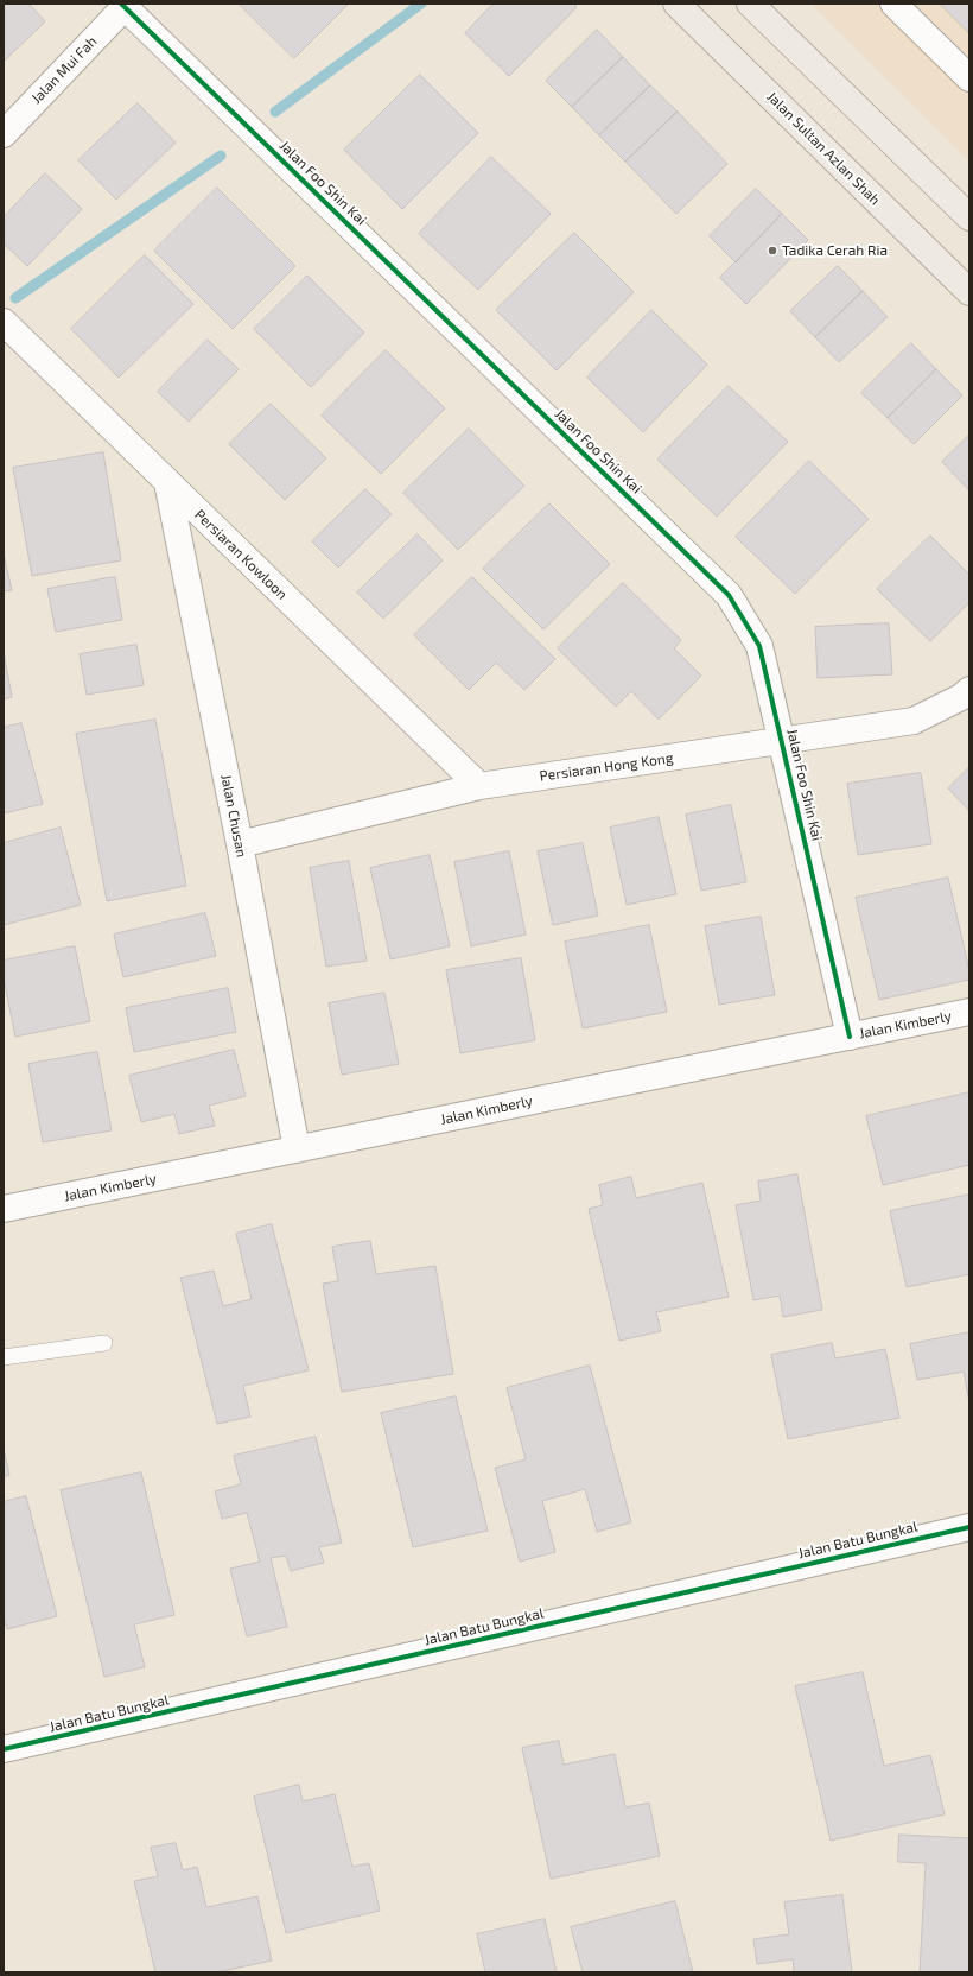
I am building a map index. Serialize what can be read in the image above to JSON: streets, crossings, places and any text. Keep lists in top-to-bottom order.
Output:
{
  "streets": {
    "main road": ["Jalan Sultan Azlan Shah"],
    "street": [
      "Jalan Mui Fah",
      "Jalan Foo Shin Kai",
      "Persiaran Kowloon",
      "Persiaran Hong Kong",
      "Jalan Chusan",
      "Jalan Kimberly",
      "Jalan Batu Bungkal"
    ]
  },
  "crossings": [
    ["Jalan Mui Fah", "Jalan Foo Shin Kai"],
    ["Jalan Foo Shin Kai", "Persiaran Hong Kong"],
    ["Jalan Foo Shin Kai", "Jalan Kimberly"],
    ["Persiaran Kowloon", "Persiaran Hong Kong"],
    ["Persiaran Kowloon", "Jalan Chusan"],
    ["Persiaran Hong Kong", "Jalan Chusan"],
    ["Jalan Chusan", "Jalan Kimberly"]
  ],
  "places": ["Tadika Cerah Ria"]
}
